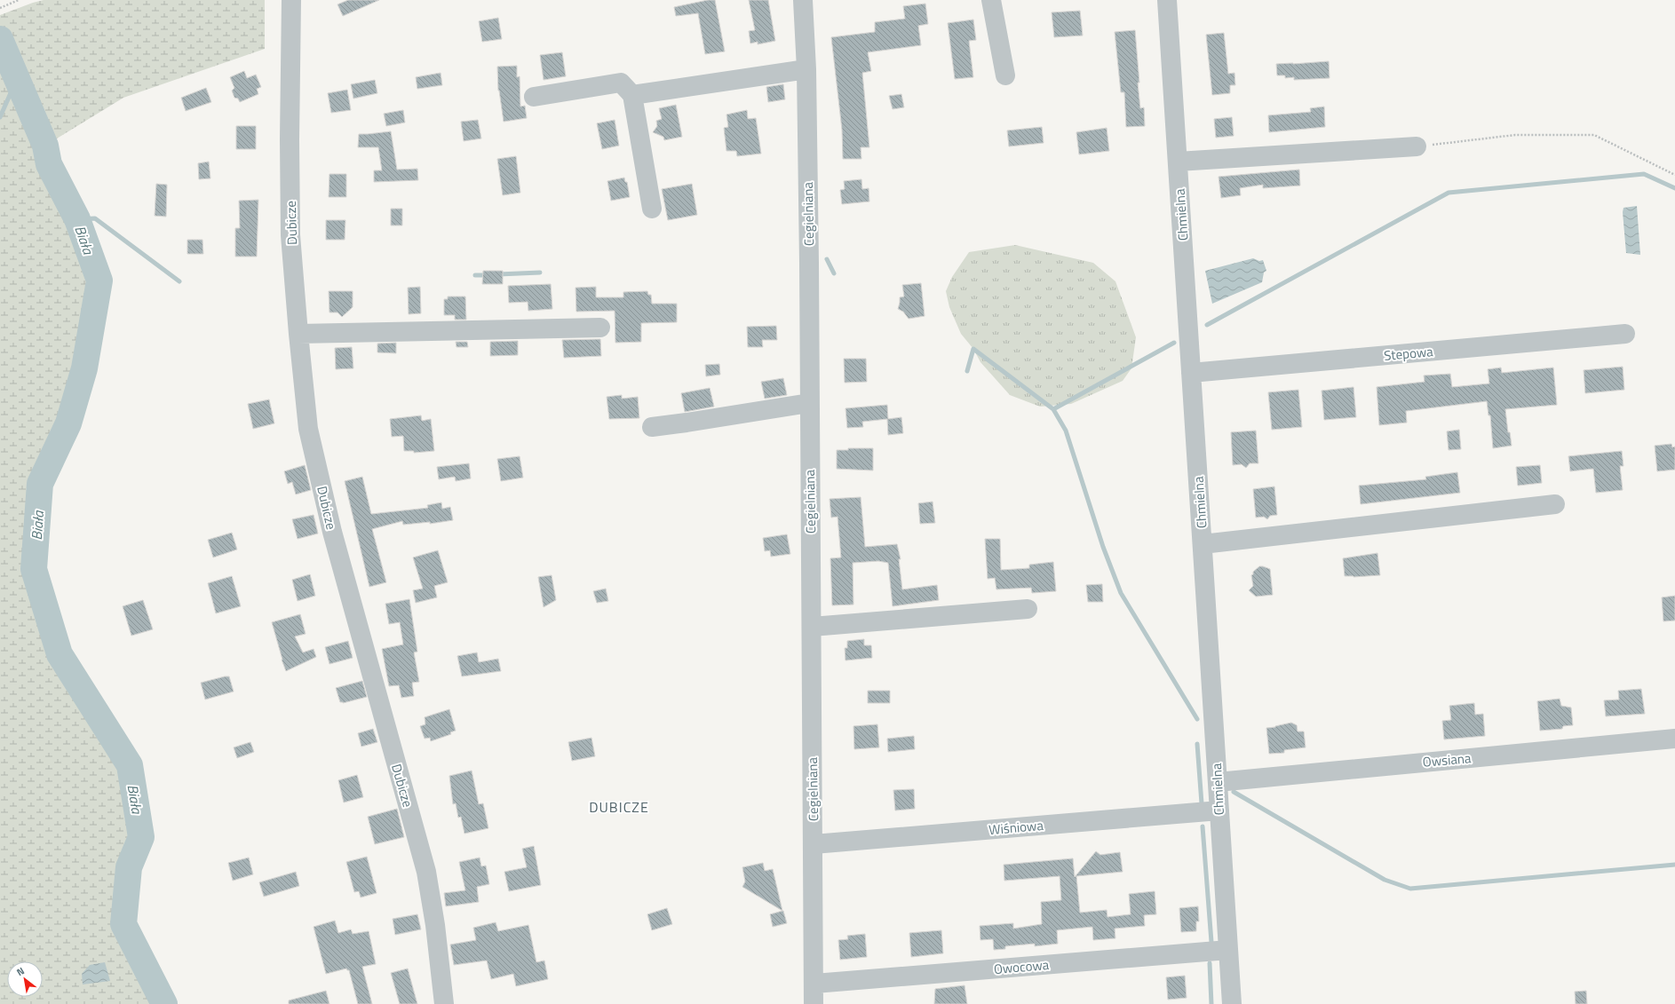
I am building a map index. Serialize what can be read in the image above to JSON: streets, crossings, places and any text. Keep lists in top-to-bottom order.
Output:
{
  "streets": {
    "street": [
      "Cegielniana",
      "Chmielna",
      "Dubicze",
      "Stepowa",
      "Owsiana",
      "Wiśniowa",
      "Owocowa"
    ]
  },
  "crossings": [
    ["Cegielniana", "Wiśniowa"],
    ["Cegielniana", "Owocowa"],
    ["Chmielna", "Stepowa"],
    ["Chmielna", "Owsiana"],
    ["Chmielna", "Wiśniowa"],
    ["Chmielna", "Owocowa"]
  ],
  "districts": ["DUBICZE"],
  "water": ["Biała"],
  "north": "top left"
}
